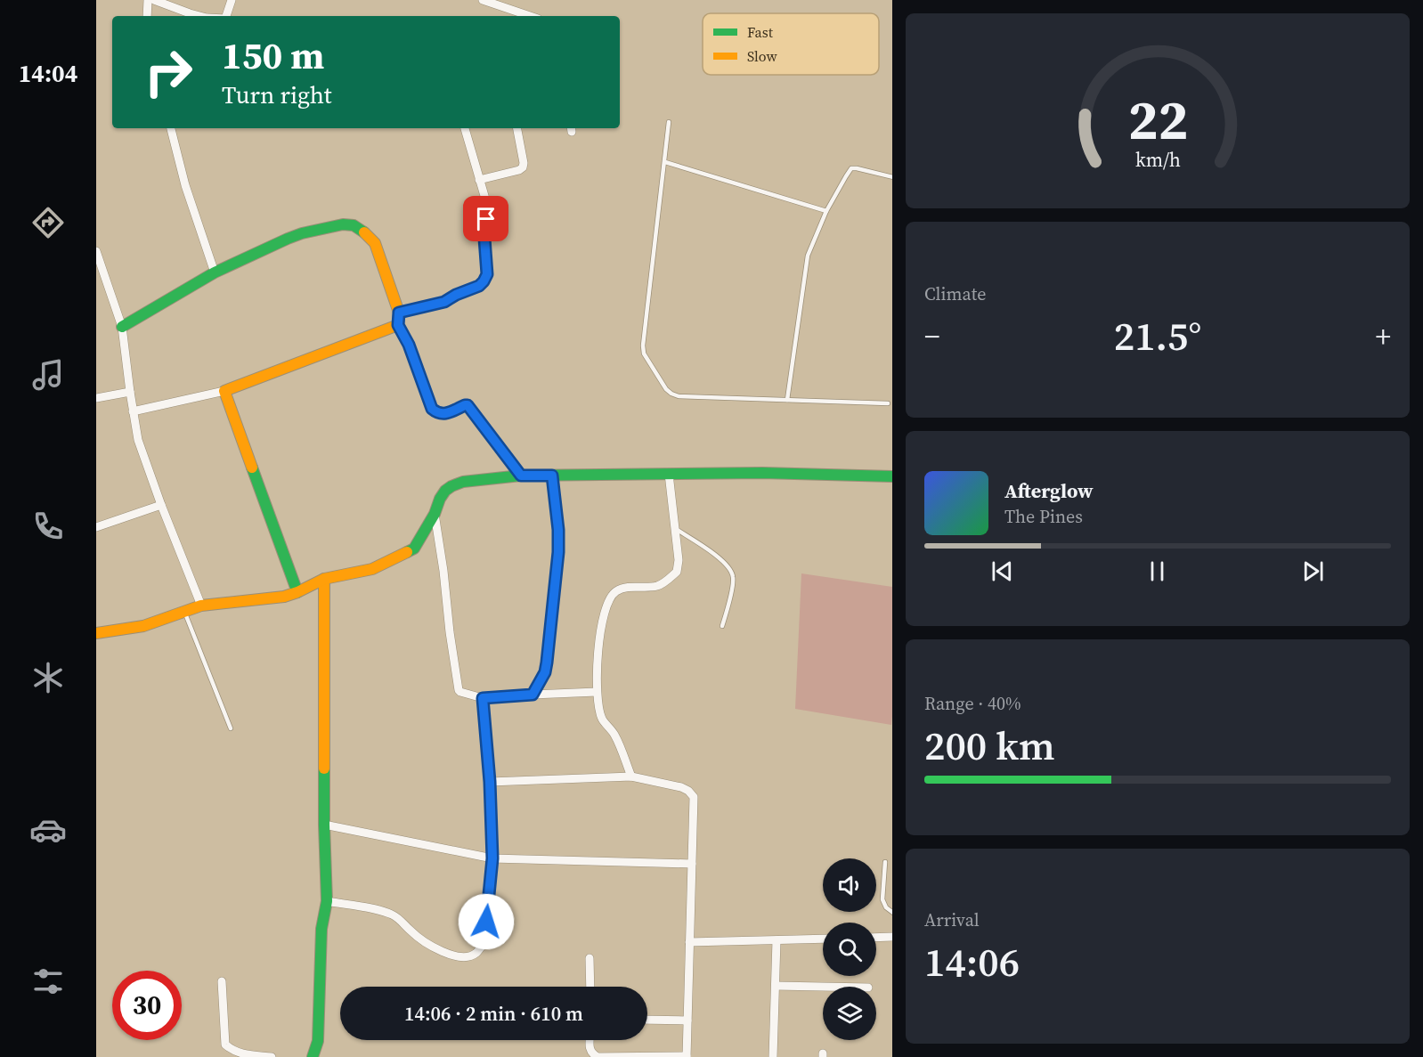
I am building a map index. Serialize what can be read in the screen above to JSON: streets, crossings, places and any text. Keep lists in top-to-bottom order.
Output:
{
  "legend": ["Fast", "Slow"],
  "page": {
    "tabs": "14:04",
    "turn": ["150 m", "Turn right"],
    "tile": [
      "Climate",
      ["Range · 40%", "200 km"],
      ["Arrival", "14:06"]
    ],
    "heat": ["−", "21.5°", "+"],
    "song": ["Afterglow", "The Pines"],
    "limit": "30",
    "trip": "14:06 · 2 min · 610 m",
    "gauge": ["22", "km/h"]
  }
}
